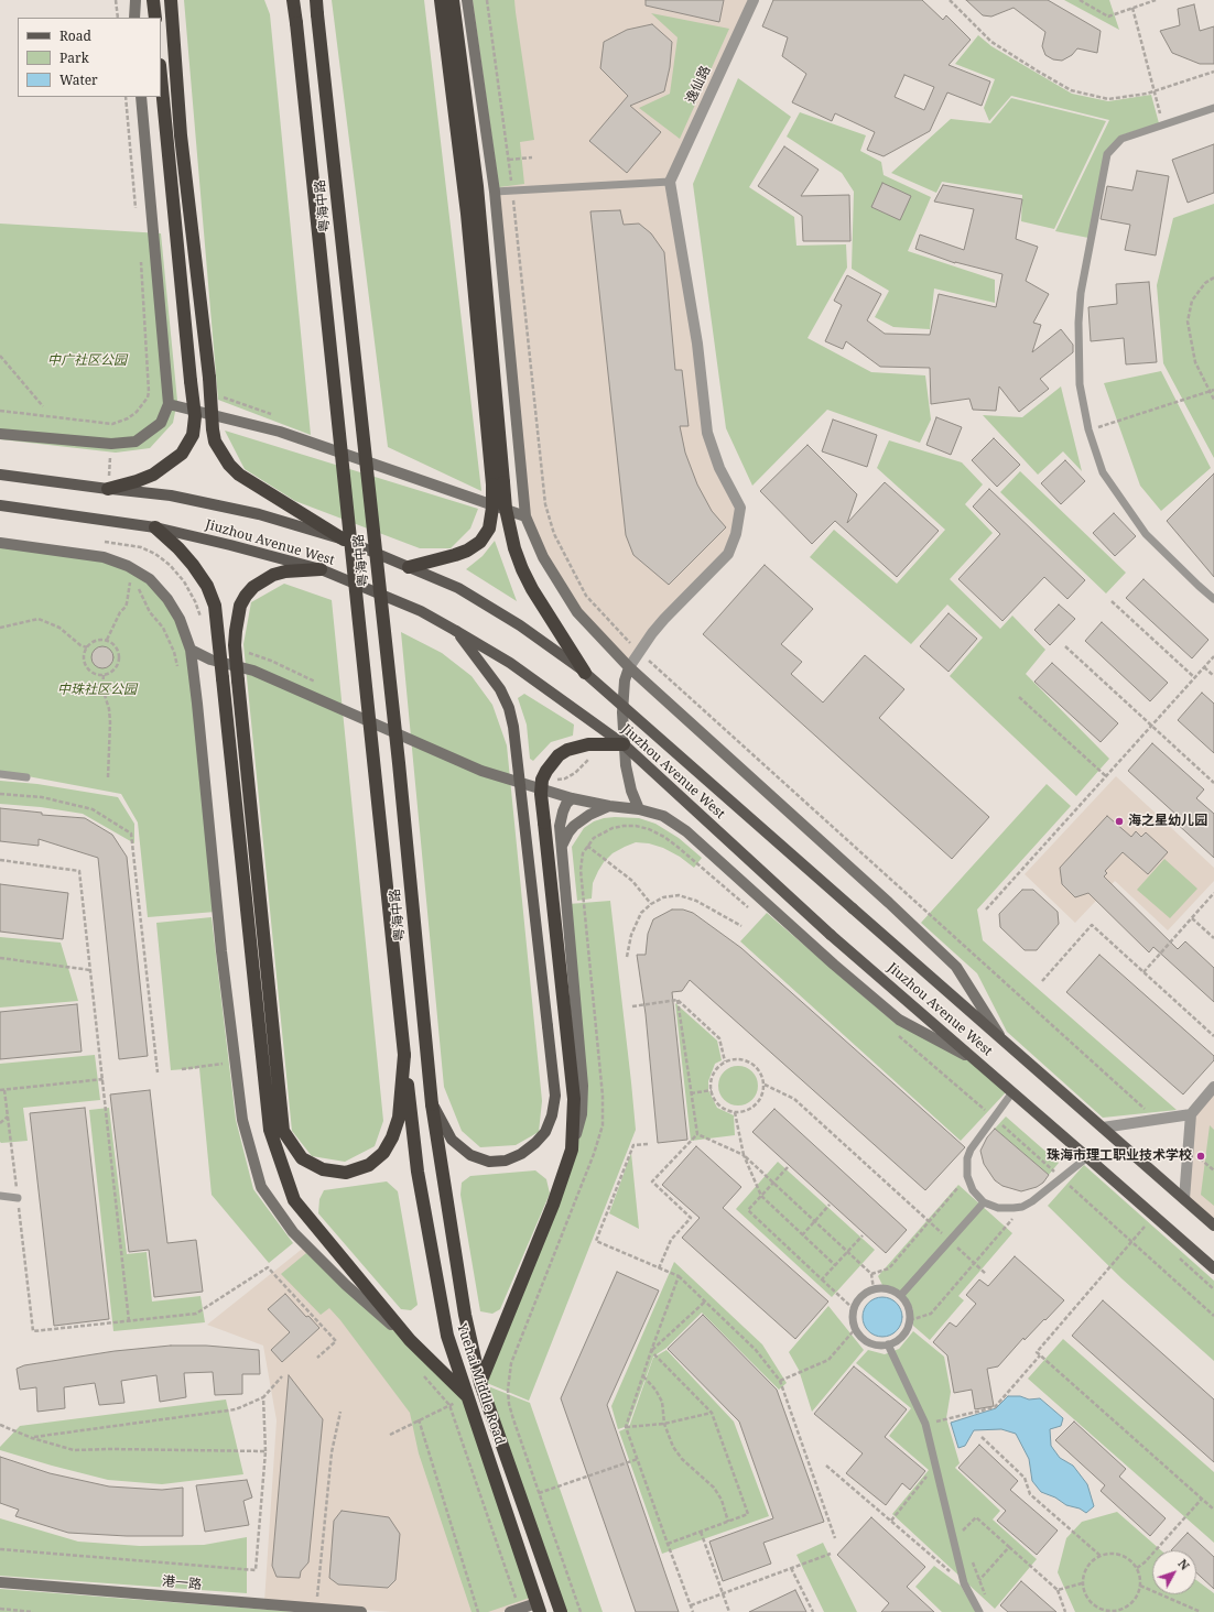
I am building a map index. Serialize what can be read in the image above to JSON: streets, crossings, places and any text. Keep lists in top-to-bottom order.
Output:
{
  "streets": {
    "highway": ["粤海中路", "Yuehai Middle Road"],
    "main road": ["Jiuzhou Avenue West", "港一路"],
    "street": ["逸仙路"]
  },
  "crossings": [
    ["粤海中路", "Yuehai Middle Road"]
  ],
  "parks": ["中广社区公园", "中珠社区公园"],
  "places": ["海之星幼儿园", "珠海市理工职业技术学校"],
  "legend": ["Road", "Park", "Water"],
  "north": "top right"
}
